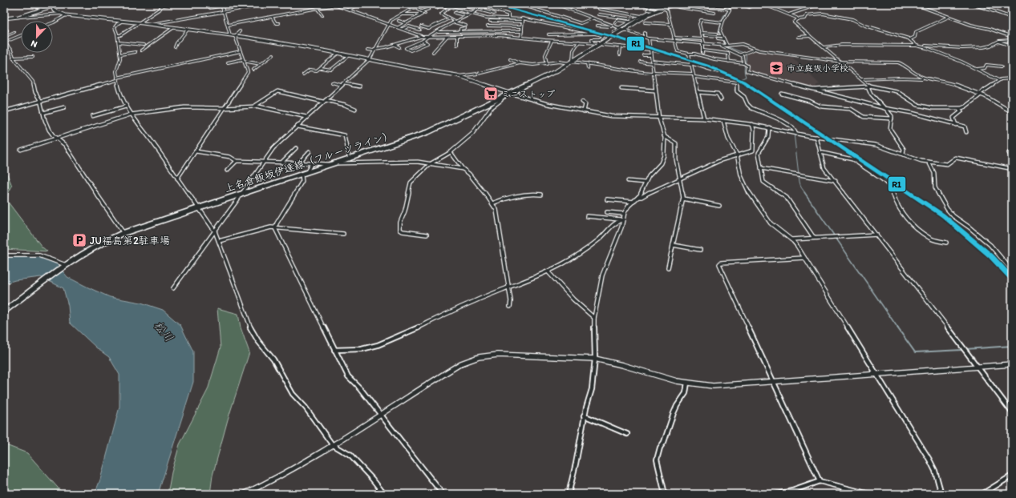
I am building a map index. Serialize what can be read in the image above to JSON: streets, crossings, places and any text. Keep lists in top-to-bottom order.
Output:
{
  "streets": {
    "main road": ["上名倉飯坂伊達線（フルーツライン）"]
  },
  "water": ["松川"],
  "places": {
    "school or university": ["市立庭坂小学校"],
    "supermarket": ["ミニストップ"],
    "parking": ["JU福島第2駐車場"]
  },
  "lines": ["transit line R1"],
  "north": "bottom"
}
